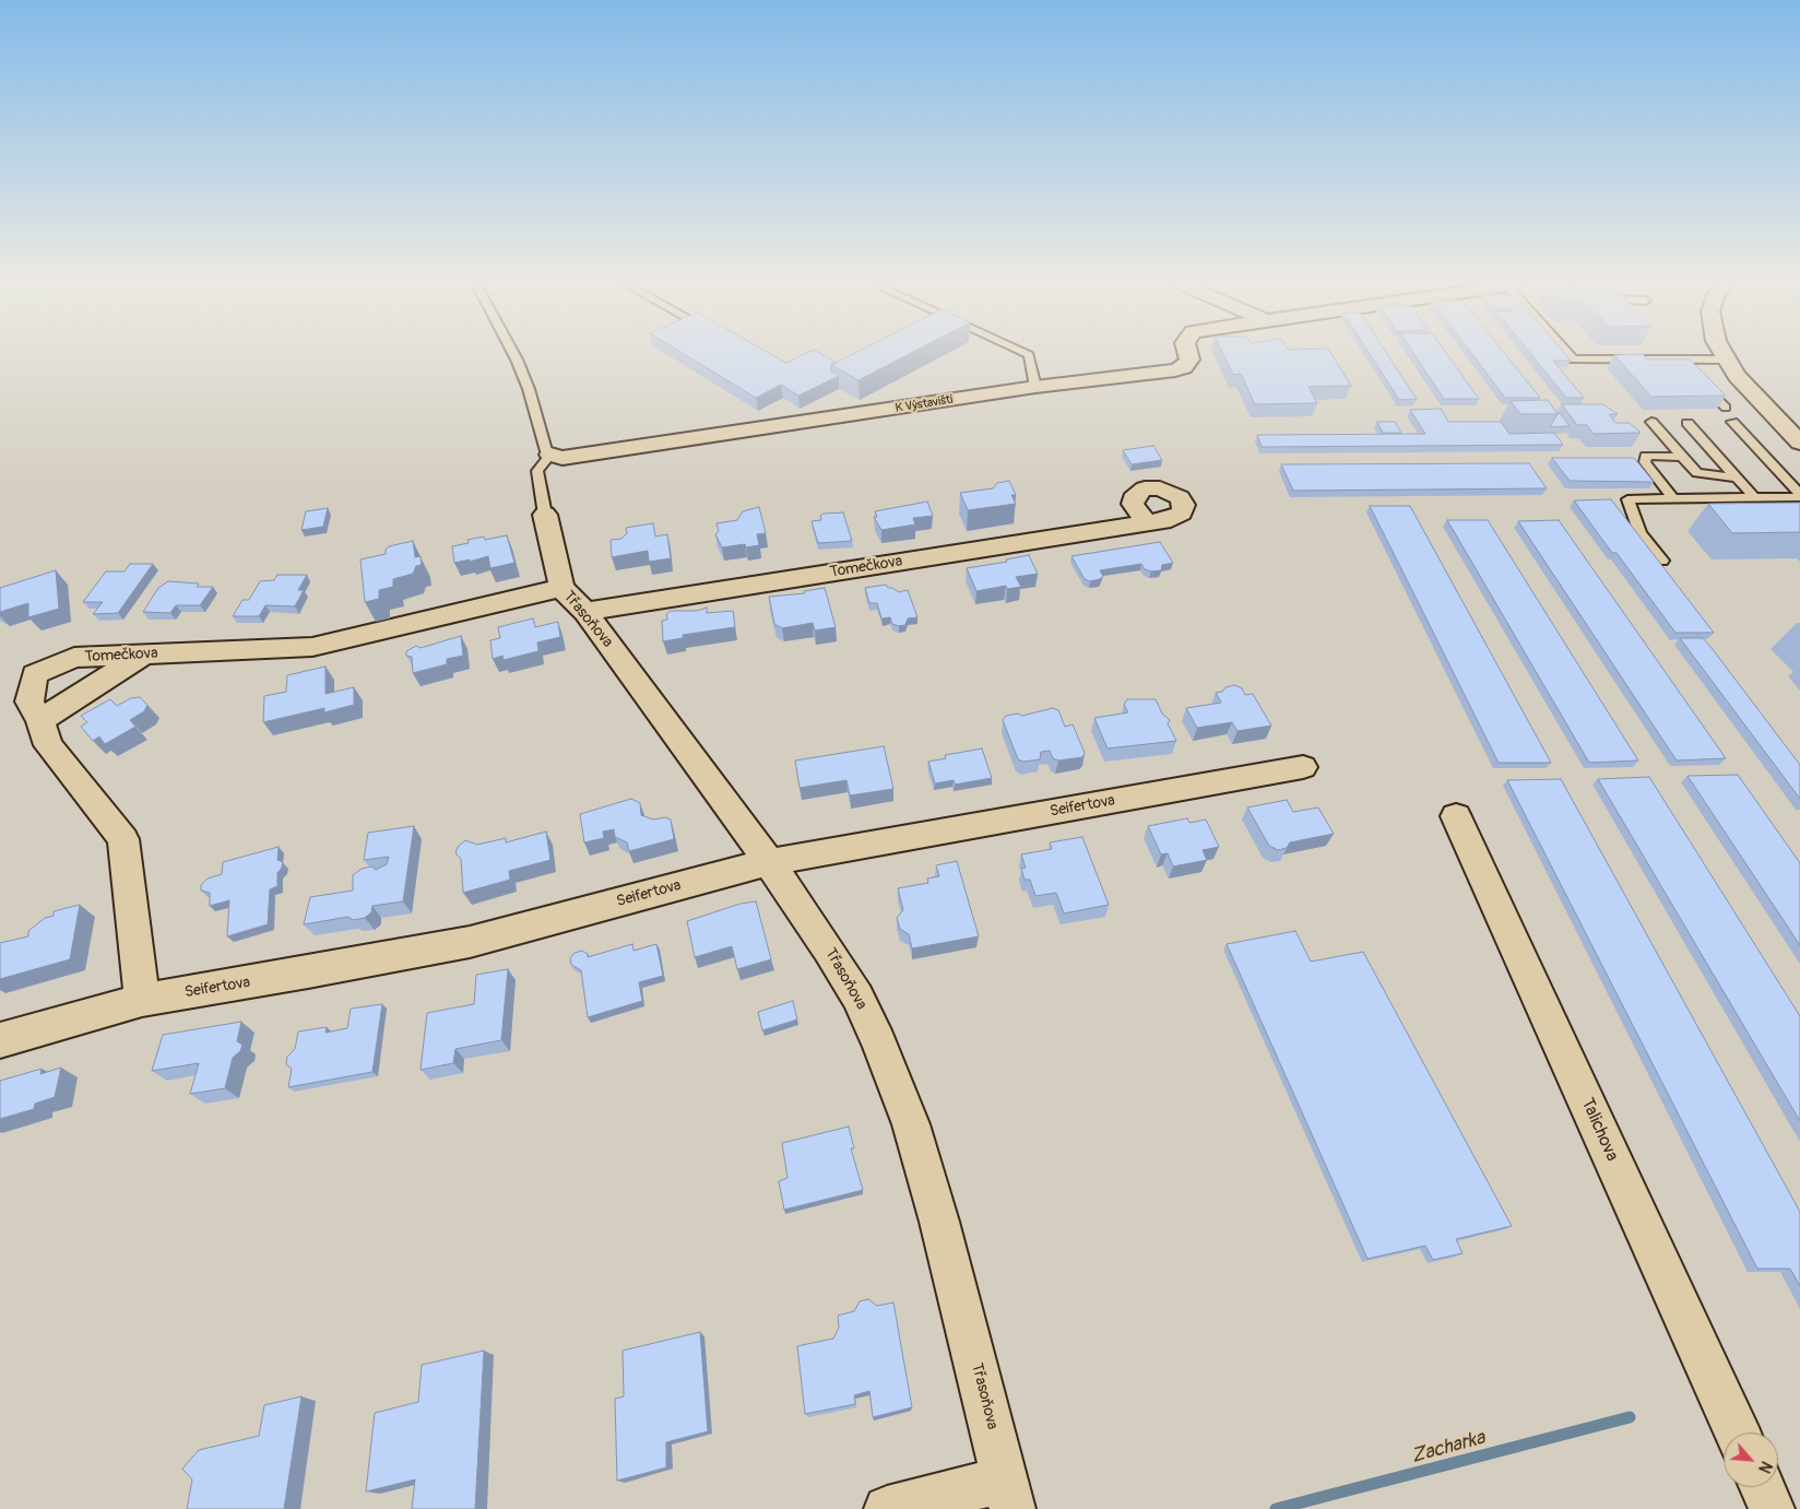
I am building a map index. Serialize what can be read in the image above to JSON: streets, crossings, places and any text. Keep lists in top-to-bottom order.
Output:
{
  "streets": {
    "street": [
      "K Výstavišti",
      "Tomečkova",
      "Třasoňova",
      "Seifertova",
      "Talichova"
    ]
  },
  "crossings": [
    ["Tomečkova", "Třasoňova"],
    ["Tomečkova", "Seifertova"],
    ["Třasoňova", "Seifertova"]
  ],
  "water": ["Zacharka"],
  "north": "bottom right"
}
